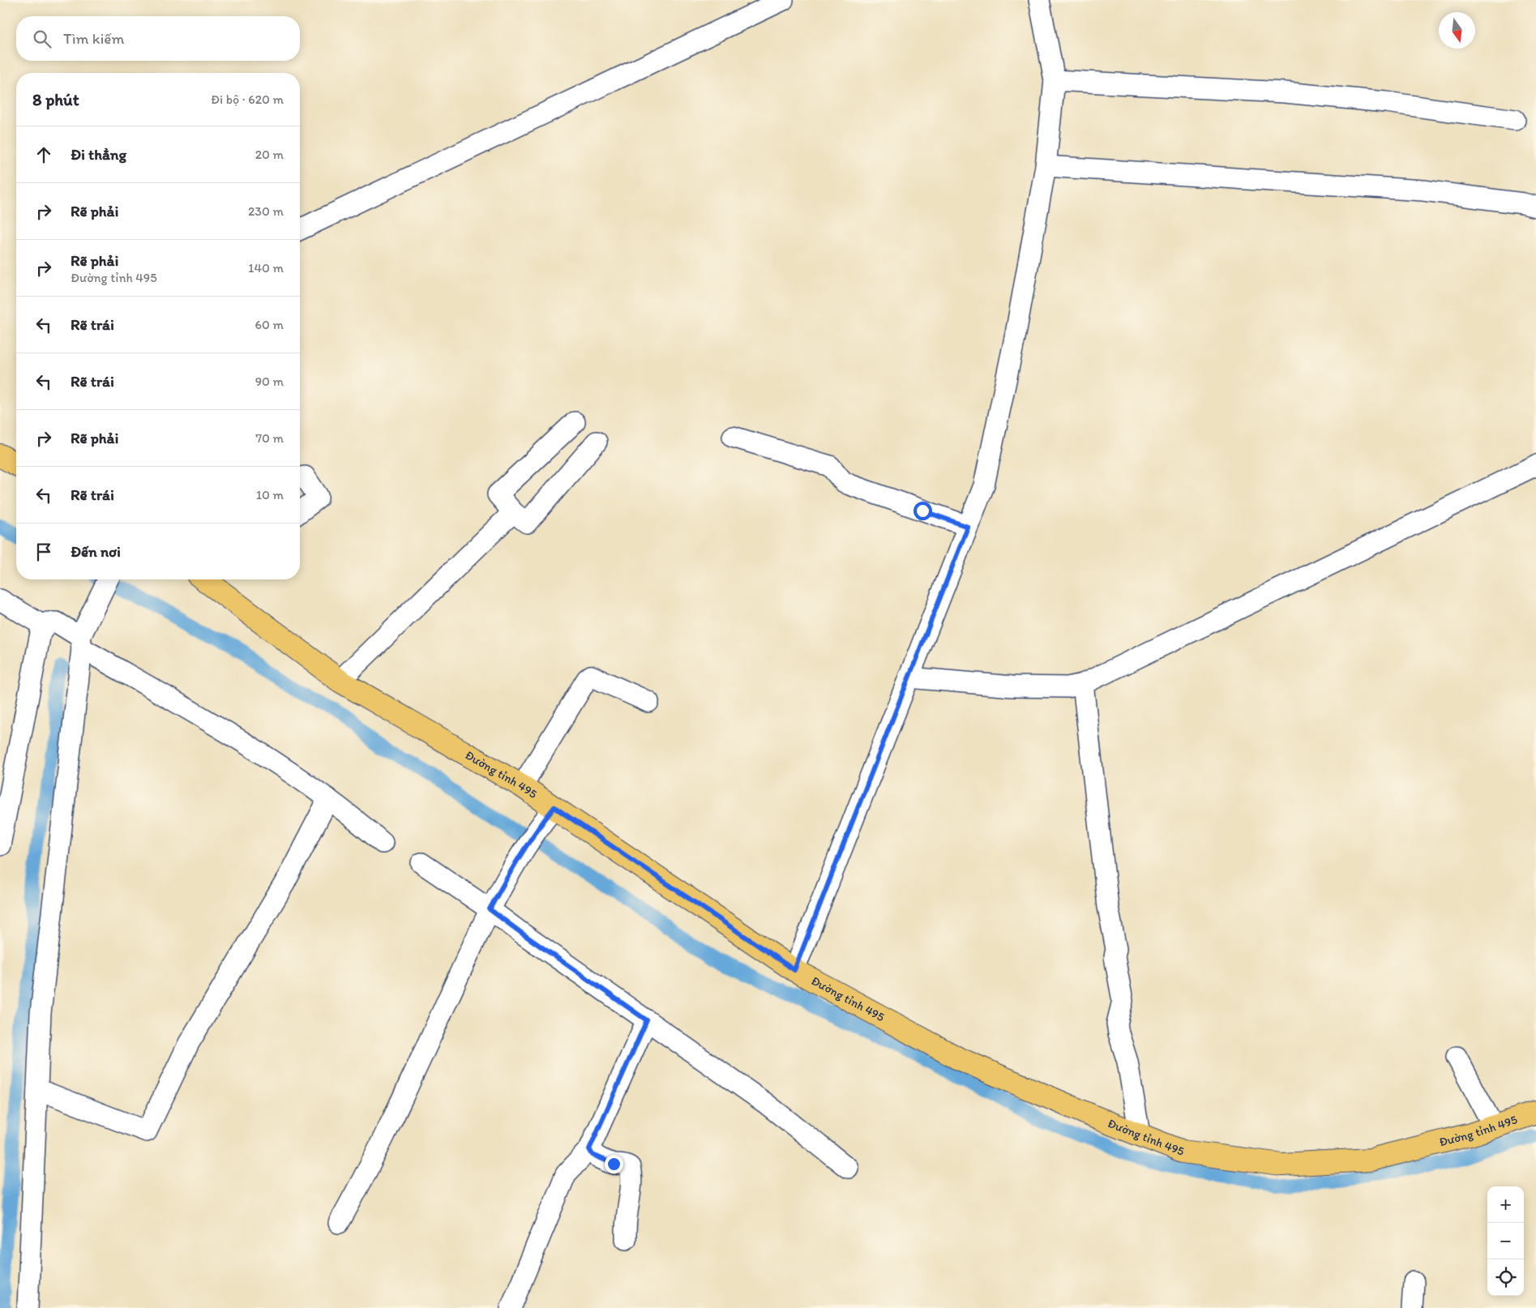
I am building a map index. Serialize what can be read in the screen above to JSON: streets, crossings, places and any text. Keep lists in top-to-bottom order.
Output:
{
  "streets": {
    "main road": ["Đường tỉnh 495"]
  },
  "north": "bottom",
  "page": {
    "search": "Tìm kiếm",
    "heading": ["8 phút", "Đi bộ · 620 m"],
    "list": [
      ["Đi thẳng", "20 m"],
      ["Rẽ phải", "230 m"],
      ["Rẽ phải", "Đường tỉnh 495", "140 m"],
      ["Rẽ trái", "60 m"],
      ["Rẽ trái", "90 m"],
      ["Rẽ phải", "70 m"],
      ["Rẽ trái", "10 m"],
      "Đến nơi"
    ],
    "map_buttons": ["+", "−"]
  }
}
